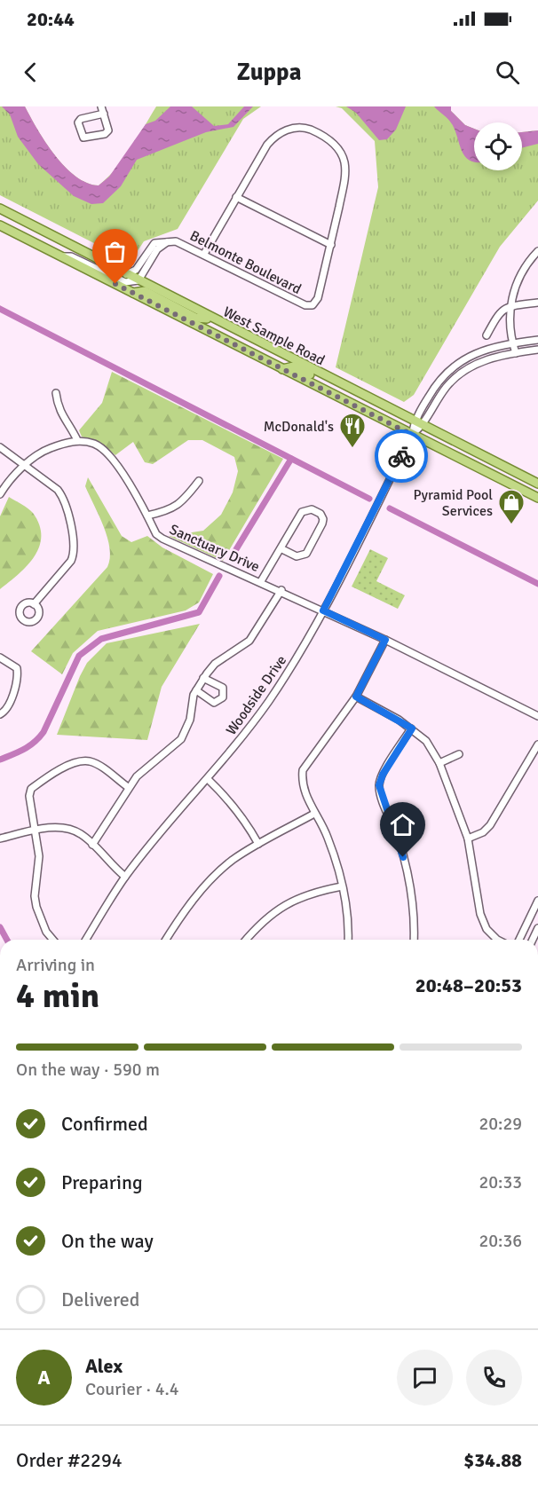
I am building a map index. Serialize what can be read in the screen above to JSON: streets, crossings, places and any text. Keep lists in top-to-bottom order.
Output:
{
  "streets": {
    "main road": ["West Sample Road"],
    "street": ["Belmonte Boulevard", "Sanctuary Drive", "Woodside Drive"]
  },
  "crossings": [
    ["Belmonte Boulevard", "West Sample Road"],
    ["West Sample Road", "Woodside Drive"],
    ["Sanctuary Drive", "Woodside Drive"]
  ],
  "places": {
    "restaurant": ["McDonald's"],
    "shop": ["Pyramid Pool Services"]
  },
  "page": {
    "status": "20:44",
    "header": "Zuppa",
    "heading": ["4 min", "Arriving in", "20:48–20:53"],
    "panel": [
      "Alex",
      "Courier · 4.4",
      "Order #2294",
      "$34.88"
    ],
    "bar": "On the way · 590 m",
    "list": [
      ["Confirmed", "20:29"],
      ["Preparing", "20:33"],
      ["On the way", "20:36"],
      "Delivered"
    ],
    "round": "A"
  }
}
